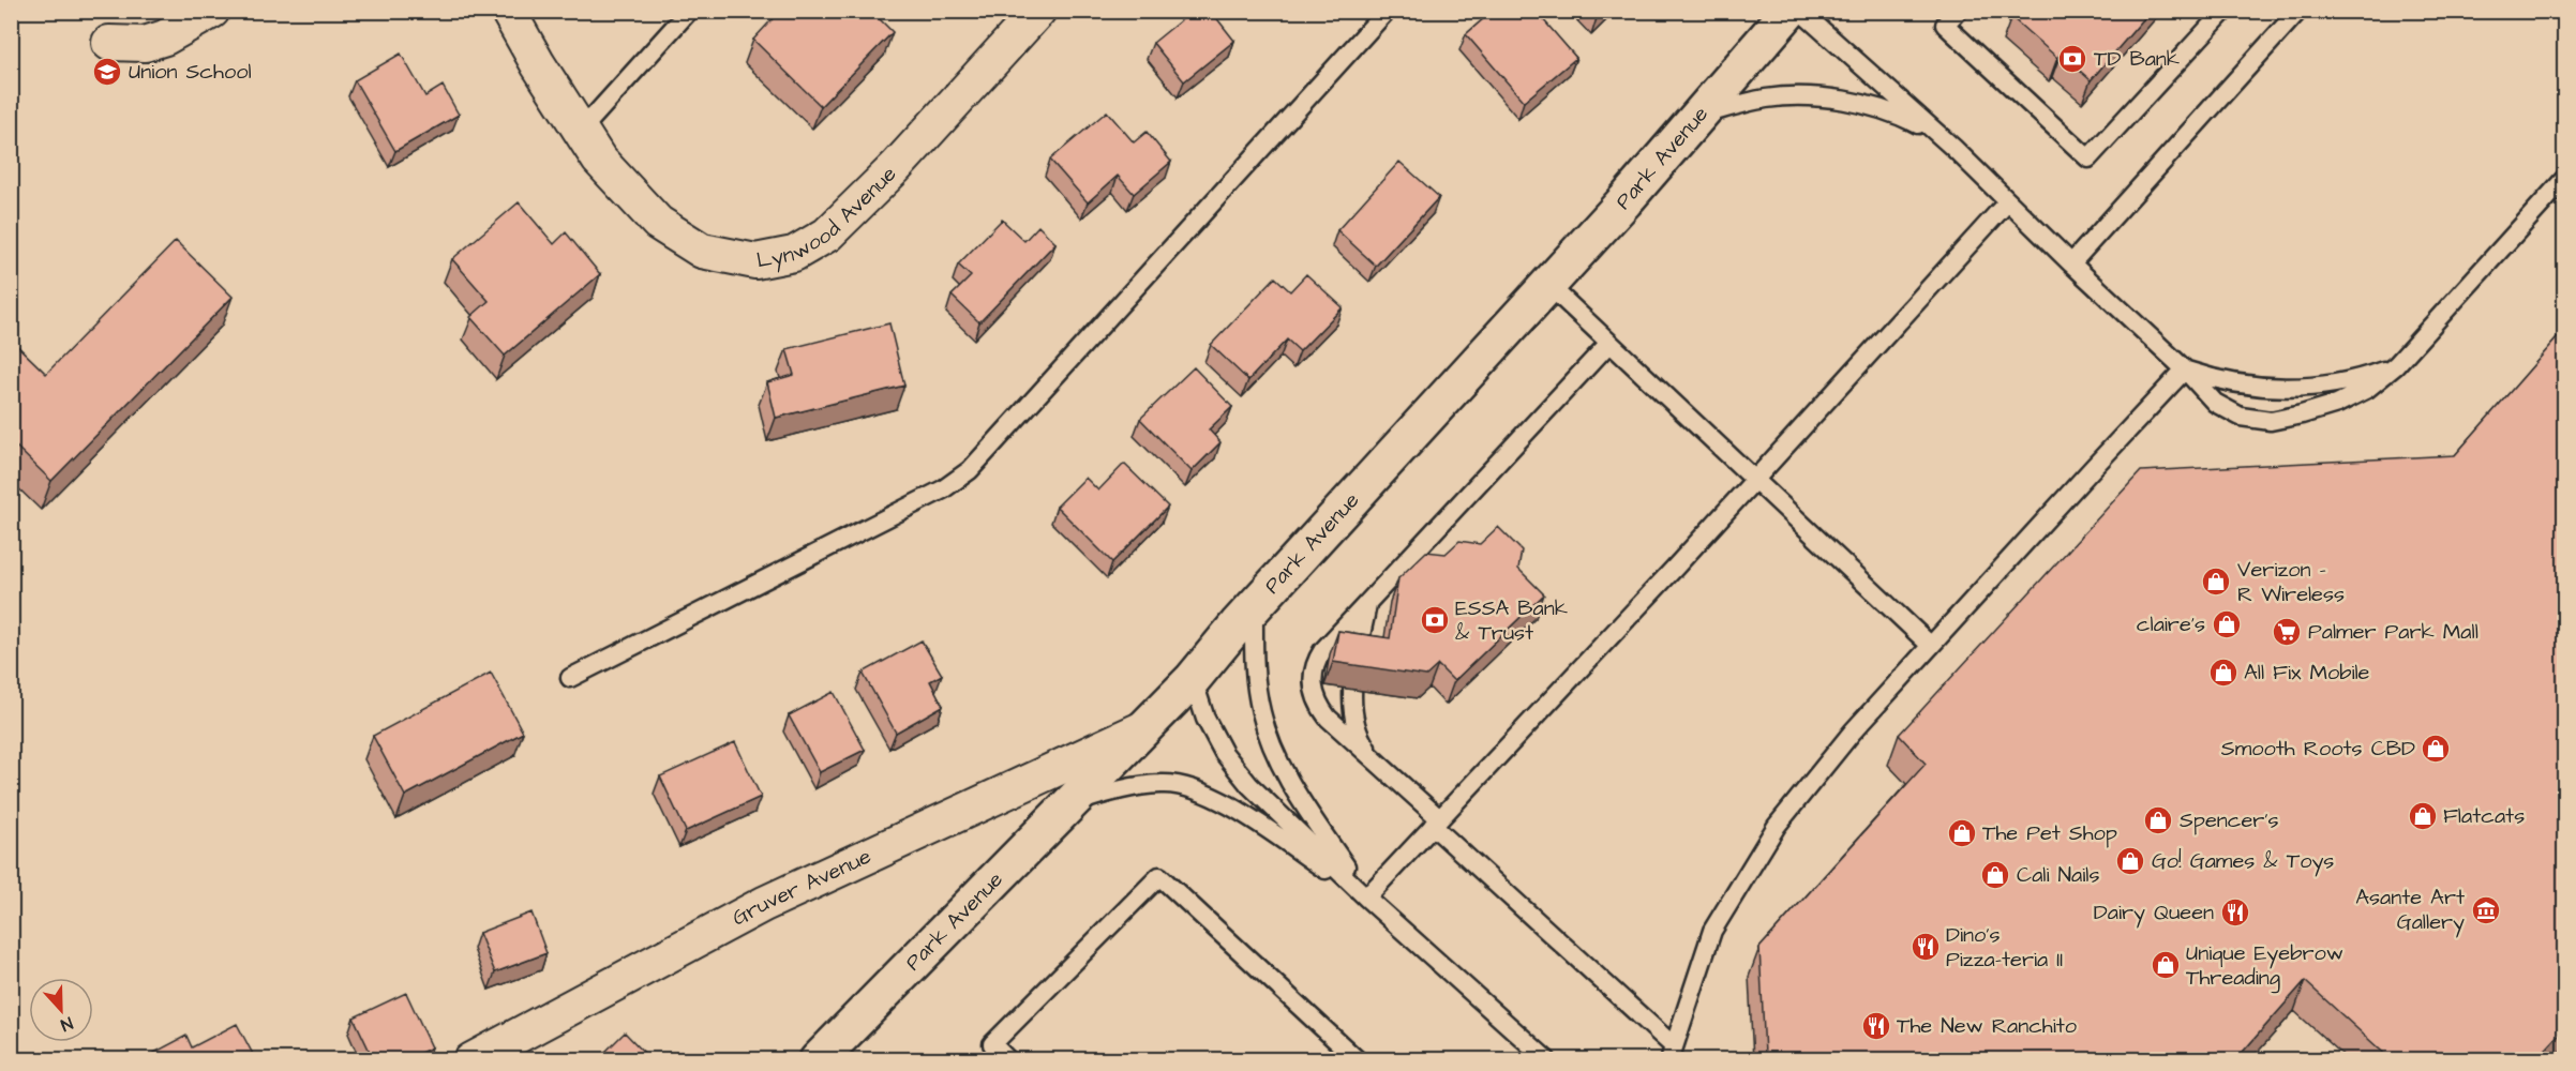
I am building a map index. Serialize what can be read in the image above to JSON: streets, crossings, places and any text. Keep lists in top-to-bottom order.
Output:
{
  "streets": {
    "main road": ["Park Avenue"],
    "street": ["Lynwood Avenue", "Gruver Avenue"]
  },
  "crossings": [
    ["Park Avenue", "Gruver Avenue"]
  ],
  "places": {
    "bank": ["TD Bank", "ESSA Bank & Trust"],
    "school or university": ["Union School"],
    "shop": [
      "Verizon - R Wireless",
      "claire's",
      "All Fix Mobile",
      "Smooth Roots CBD",
      "Flatcats",
      "Spencer's",
      "The Pet Shop",
      "Go! Games & Toys",
      "Cali Nails",
      "Unique Eyebrow Threading"
    ],
    "supermarket": ["Palmer Park Mall"],
    "museum": ["Asante Art Gallery"],
    "restaurant": ["Dairy Queen", "Dino's Pizza-teria II", "The New Ranchito"]
  },
  "north": "bottom"
}
